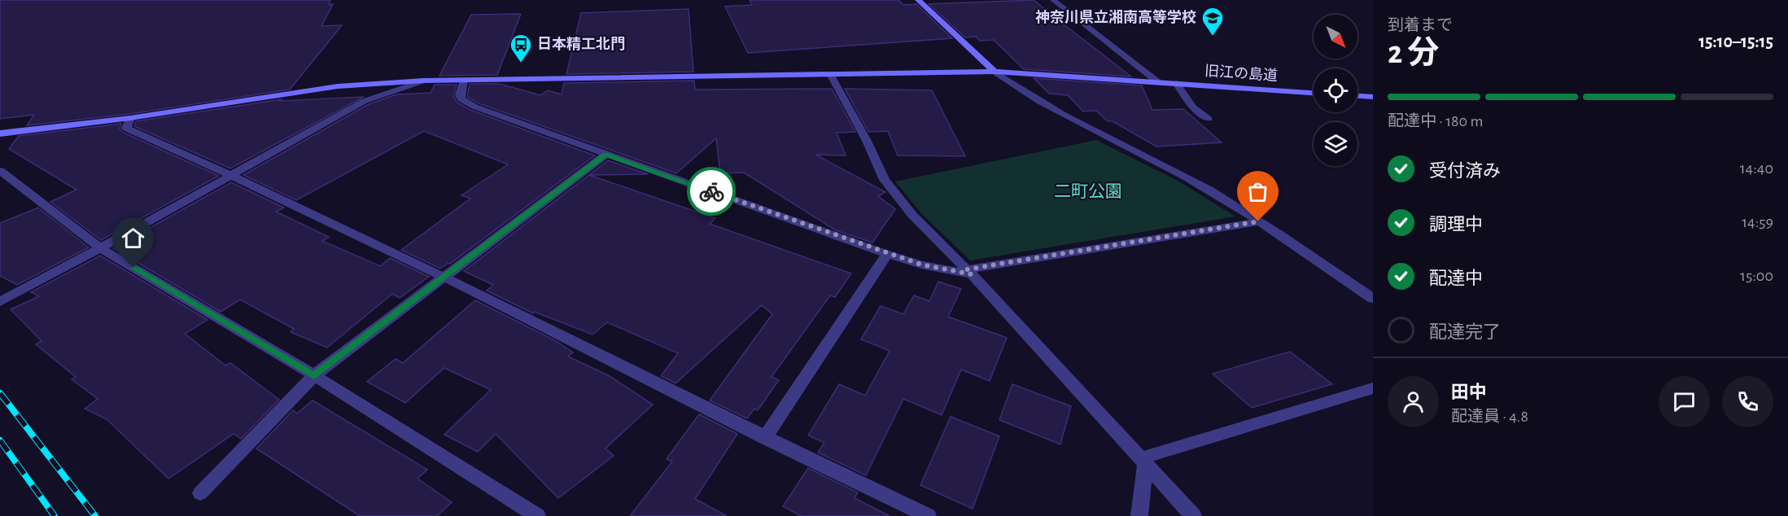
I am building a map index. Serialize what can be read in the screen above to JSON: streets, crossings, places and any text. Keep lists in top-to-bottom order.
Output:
{
  "streets": {
    "street": ["旧江の島道"]
  },
  "parks": ["二町公園"],
  "places": {
    "school or university": ["神奈川県立湘南高等学校"],
    "bus stop": ["日本精工北門"]
  },
  "north": "bottom right",
  "page": {
    "heading": ["2 分", "到着まで", "15:10–15:15"],
    "panel": ["田中", "配達員 · 4.8"],
    "bar": "配達中 · 180 m",
    "list": [
      ["受付済み", "14:40"],
      ["調理中", "14:59"],
      ["配達中", "15:00"],
      "配達完了"
    ]
  }
}
